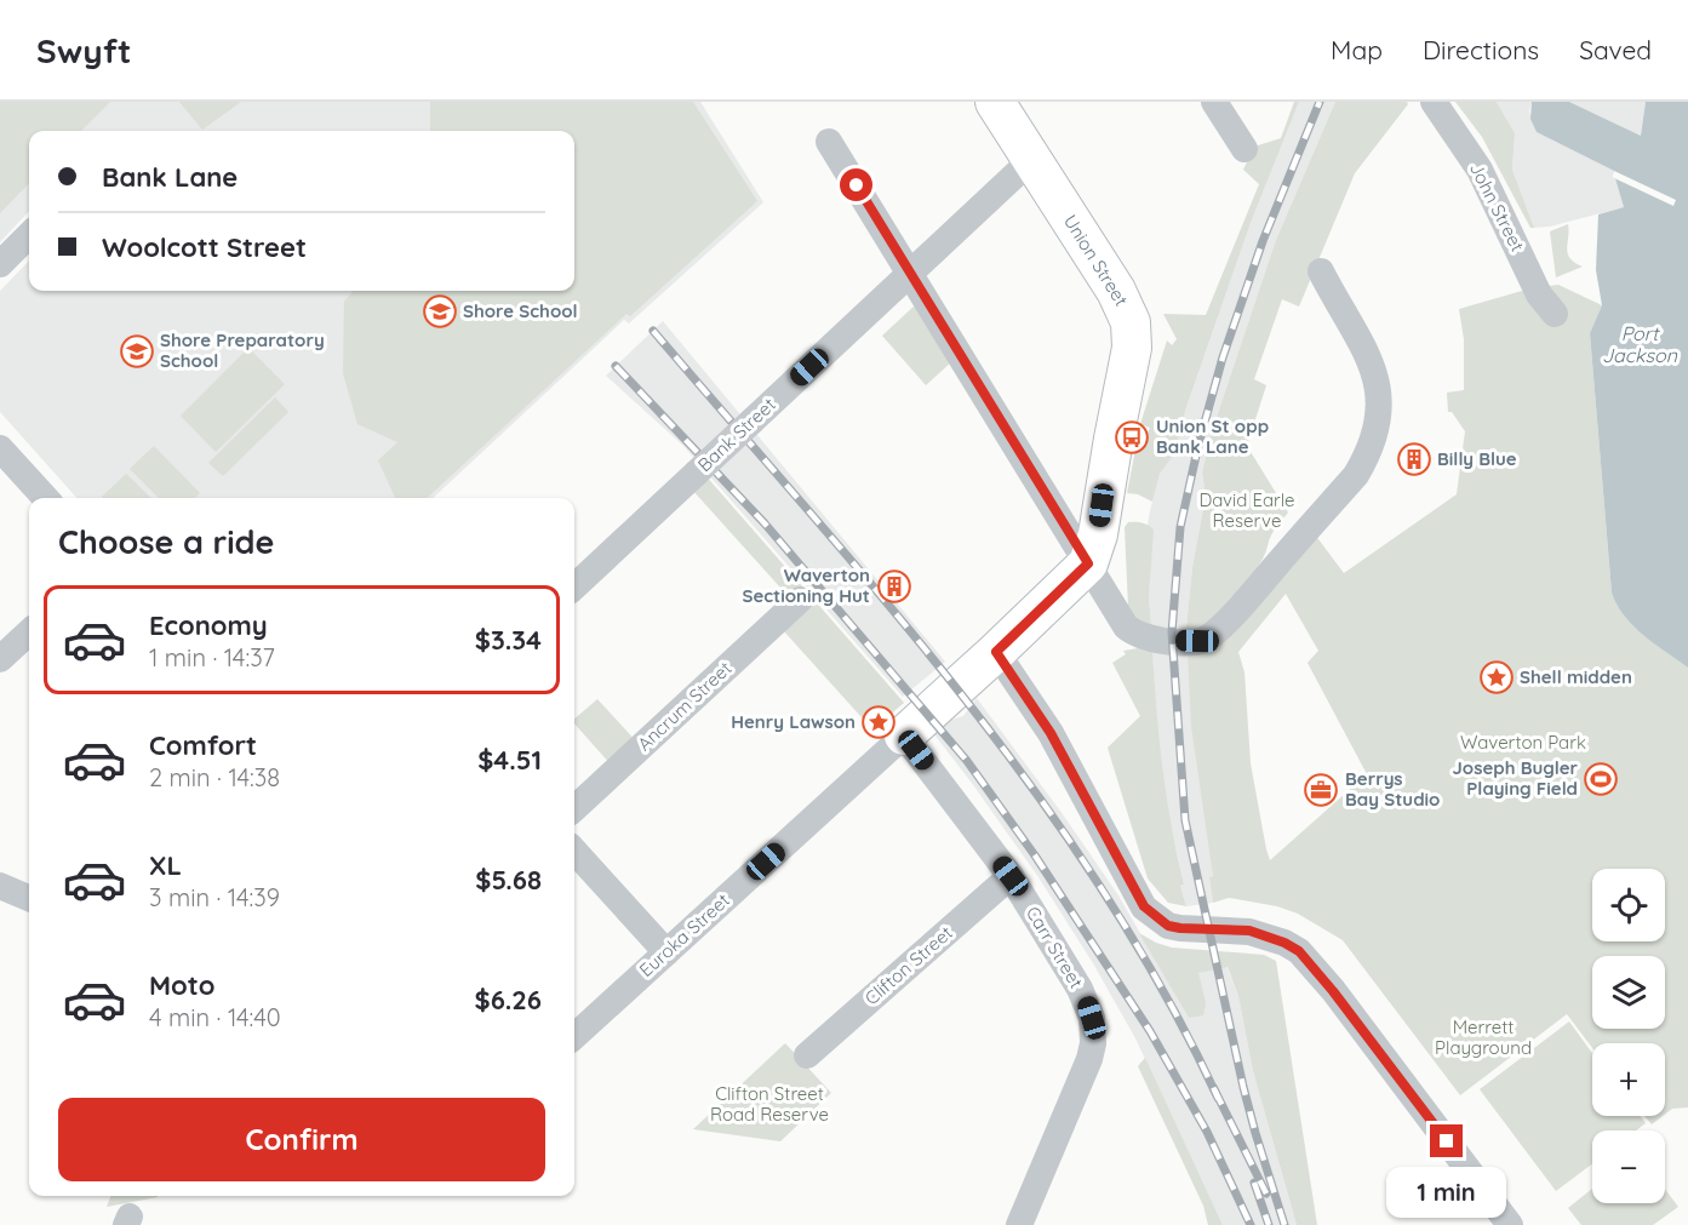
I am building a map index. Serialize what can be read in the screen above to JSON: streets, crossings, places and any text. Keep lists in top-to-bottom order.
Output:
{
  "streets": {
    "street": [
      "John Street",
      "Union Street",
      "Bank Street",
      "Ancrum Street",
      "Euroka Street",
      "Carr Street",
      "Clifton Street"
    ]
  },
  "crossings": [
    ["Union Street", "Bank Street"],
    ["Union Street", "Euroka Street"],
    ["Euroka Street", "Carr Street"],
    ["Carr Street", "Clifton Street"]
  ],
  "water": ["Port Jackson"],
  "parks": [
    "David Earle Reserve",
    "Waverton Park",
    "Merrett Playground",
    "Clifton Street Road Reserve"
  ],
  "places": {
    "school or university": ["Shore School", "Shore Preparatory School"],
    "bus stop": ["Union St opp Bank Lane"],
    "building": ["Billy Blue", "Waverton Sectioning Hut"],
    "place": ["Shell midden", "Henry Lawson"],
    "sports": ["Joseph Bugler Playing Field"],
    "office": ["Berrys Bay Studio"]
  },
  "page": {
    "header": "Swyft",
    "nav": ["Map", "Directions", "Saved"],
    "banner": ["Bank Lane", "Woolcott Street"],
    "heading": "Choose a ride",
    "list": [
      {
        "name": "Economy",
        "note": "1 min · 14:37",
        "value": "$3.34"
      },
      {
        "name": "Comfort",
        "note": "2 min · 14:38",
        "value": "$4.51"
      },
      {
        "name": "XL",
        "note": "3 min · 14:39",
        "value": "$5.68"
      },
      {
        "name": "Moto",
        "note": "4 min · 14:40",
        "value": "$6.26"
      }
    ],
    "map_buttons": ["+", "−"],
    "buttons": "Confirm",
    "bubble": "1 min"
  }
}
